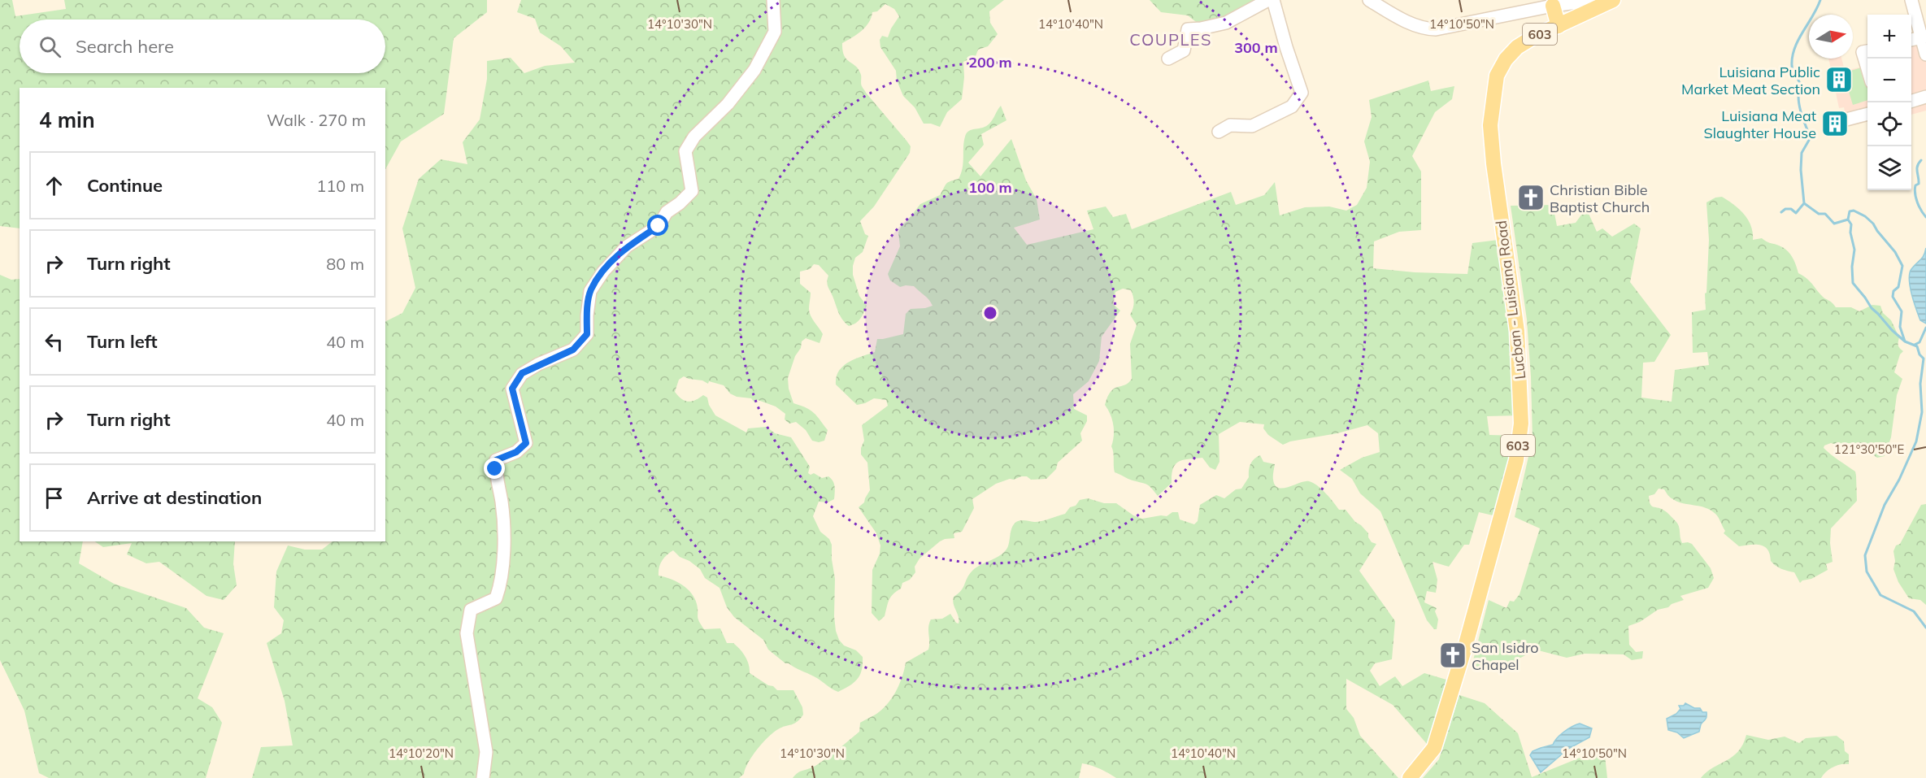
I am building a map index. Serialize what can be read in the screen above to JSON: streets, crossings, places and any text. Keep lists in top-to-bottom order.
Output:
{
  "streets": {
    "main road": ["603", "Lucban - Luisiana Road"]
  },
  "crossings": [
    ["603", "Lucban - Luisiana Road"]
  ],
  "districts": ["COUPLES"],
  "places": {
    "building": ["Luisiana Public Market Meat Section", "Luisiana Meat Slaughter House"],
    "church": ["Christian Bible Baptist Church", "San Isidro Chapel"]
  },
  "north": "right",
  "page": {
    "map_buttons": ["+", "−"],
    "search": "Search here",
    "heading": ["4 min", "Walk · 270 m"],
    "list": [
      ["Continue", "110 m"],
      ["Turn right", "80 m"],
      ["Turn left", "40 m"],
      ["Turn right", "40 m"],
      "Arrive at destination"
    ]
  },
  "coordinates": [
    "14°10'30\"N",
    "14°10'40\"N",
    "14°10'50\"N",
    "121°30'50\"E",
    "14°10'20\"N"
  ],
  "rings": ["300 m", "200 m", "100 m"]
}
